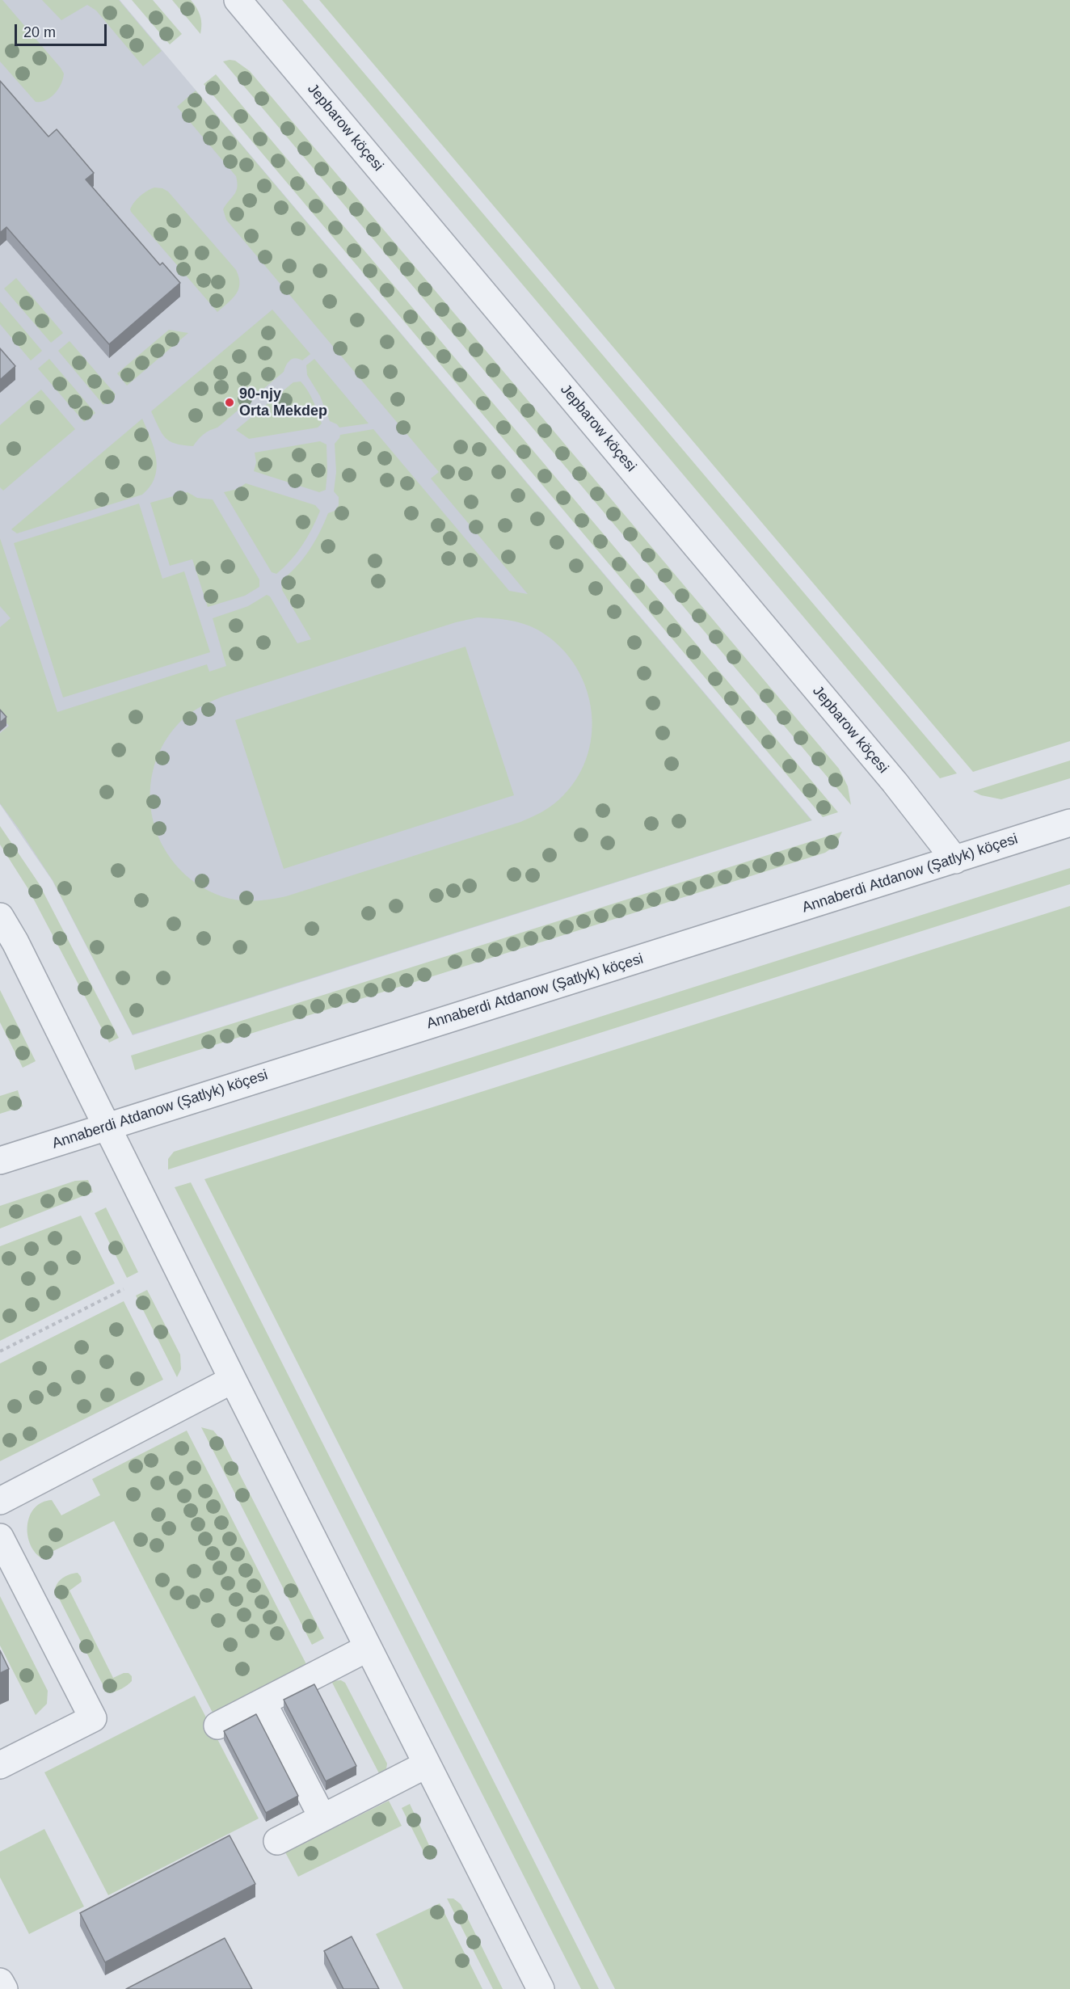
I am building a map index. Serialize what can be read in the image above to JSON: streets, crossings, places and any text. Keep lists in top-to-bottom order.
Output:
{
  "streets": {
    "street": ["Jepbarow köçesi", "Annaberdi Atdanow (Şatlyk) köçesi"]
  },
  "crossings": [
    ["Jepbarow köçesi", "Annaberdi Atdanow (Şatlyk) köçesi"]
  ],
  "places": ["90-njy Orta Mekdep"],
  "scale_bar": "20 m"
}
